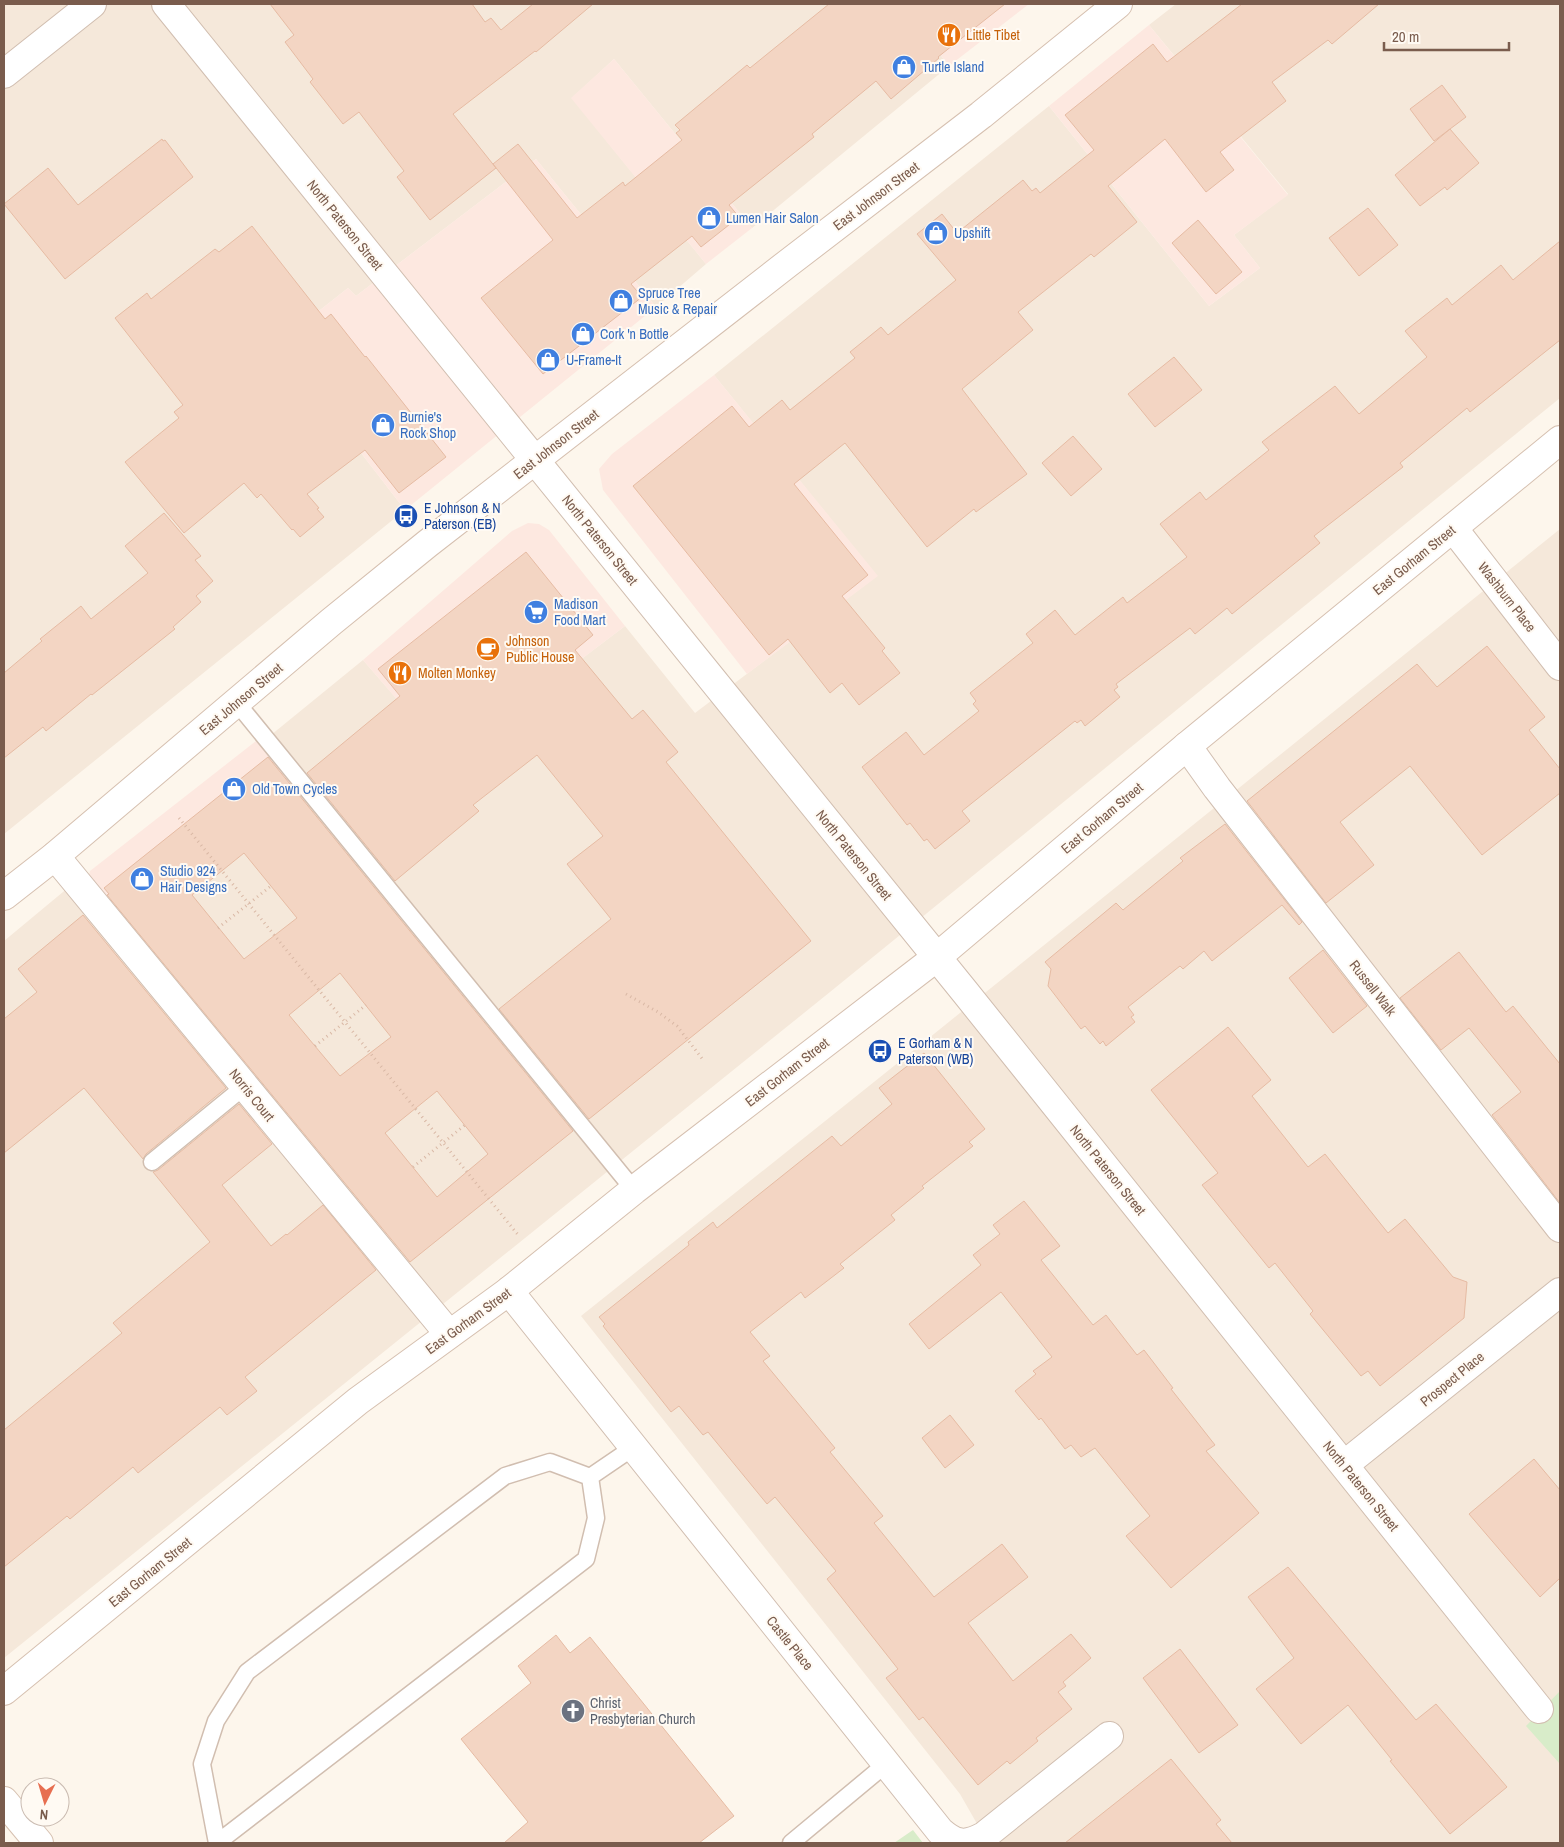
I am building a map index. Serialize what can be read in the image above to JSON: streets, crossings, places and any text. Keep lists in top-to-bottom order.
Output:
{
  "streets": {
    "street": [
      "East Johnson Street",
      "North Paterson Street",
      "East Gorham Street",
      "Washburn Place",
      "Russell Walk",
      "Norris Court",
      "Prospect Place",
      "Castle Place"
    ]
  },
  "crossings": [
    ["East Johnson Street", "North Paterson Street"],
    ["East Johnson Street", "Norris Court"],
    ["North Paterson Street", "East Gorham Street"],
    ["North Paterson Street", "Prospect Place"],
    ["East Gorham Street", "Washburn Place"],
    ["East Gorham Street", "Russell Walk"],
    ["East Gorham Street", "Norris Court"],
    ["East Gorham Street", "Castle Place"]
  ],
  "places": {
    "restaurant": ["Little Tibet", "Molten Monkey"],
    "shop": [
      "Turtle Island",
      "Lumen Hair Salon",
      "Upshift",
      "Spruce Tree Music & Repair",
      "Cork 'n Bottle",
      "U-Frame-It",
      "Burnie's Rock Shop",
      "Old Town Cycles",
      "Studio 924 Hair Designs"
    ],
    "bus stop": ["E Johnson & N Paterson (EB)", "E Gorham & N Paterson (WB)"],
    "supermarket": ["Madison Food Mart"],
    "cafe": ["Johnson Public House"],
    "church": ["Christ Presbyterian Church"]
  },
  "scale_bar": "20 m",
  "north": "bottom"
}
